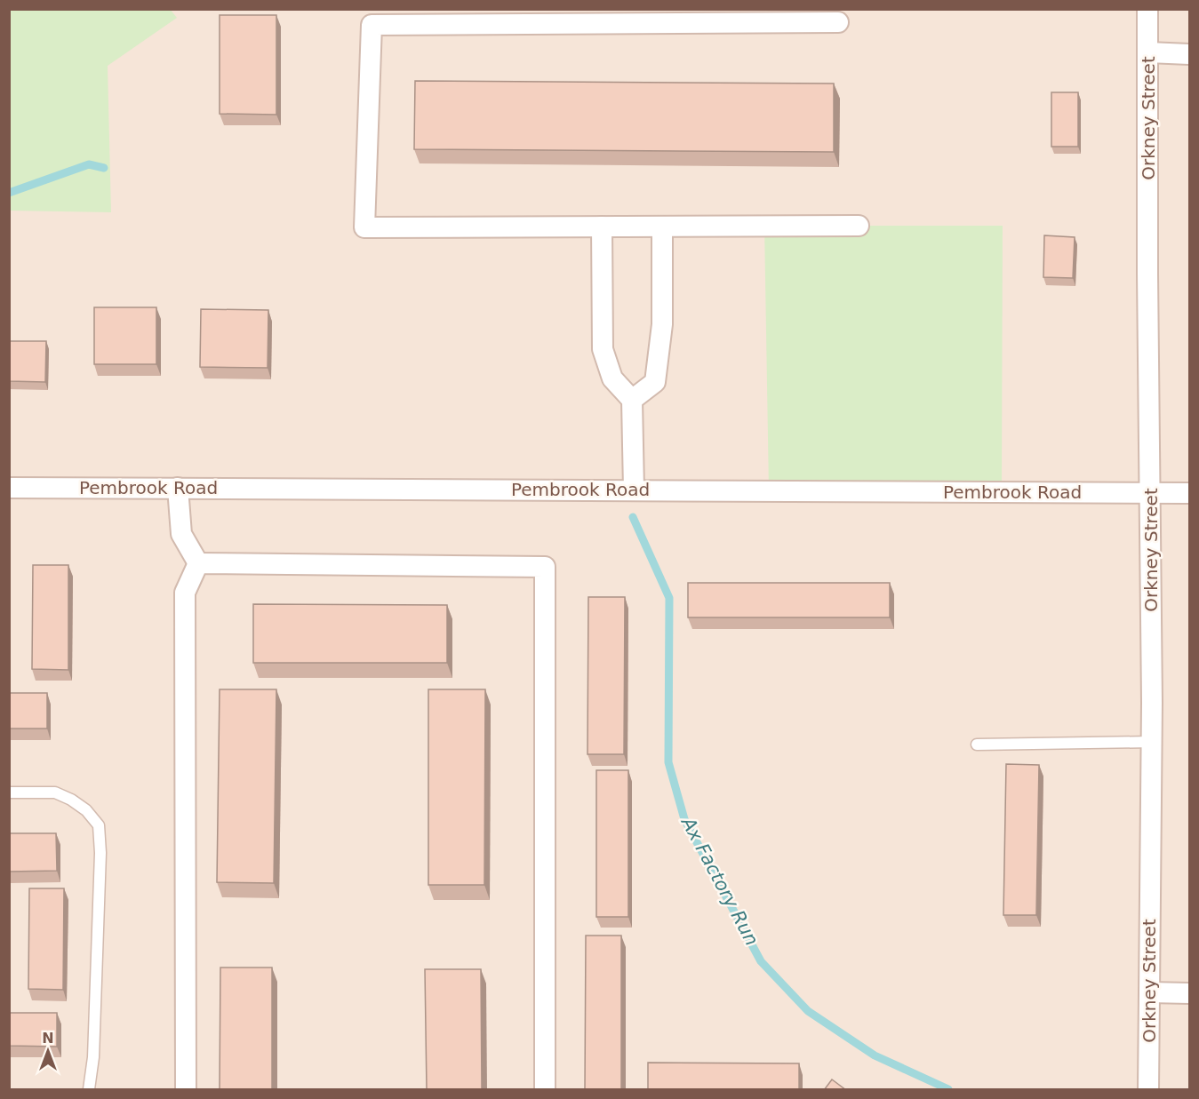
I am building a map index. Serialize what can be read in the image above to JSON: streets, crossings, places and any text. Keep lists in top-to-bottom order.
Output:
{
  "streets": {
    "street": ["Orkney Street", "Pembrook Road"]
  },
  "crossings": [
    ["Orkney Street", "Pembrook Road"]
  ],
  "water": ["Ax Factory Run"],
  "north": "top"
}
